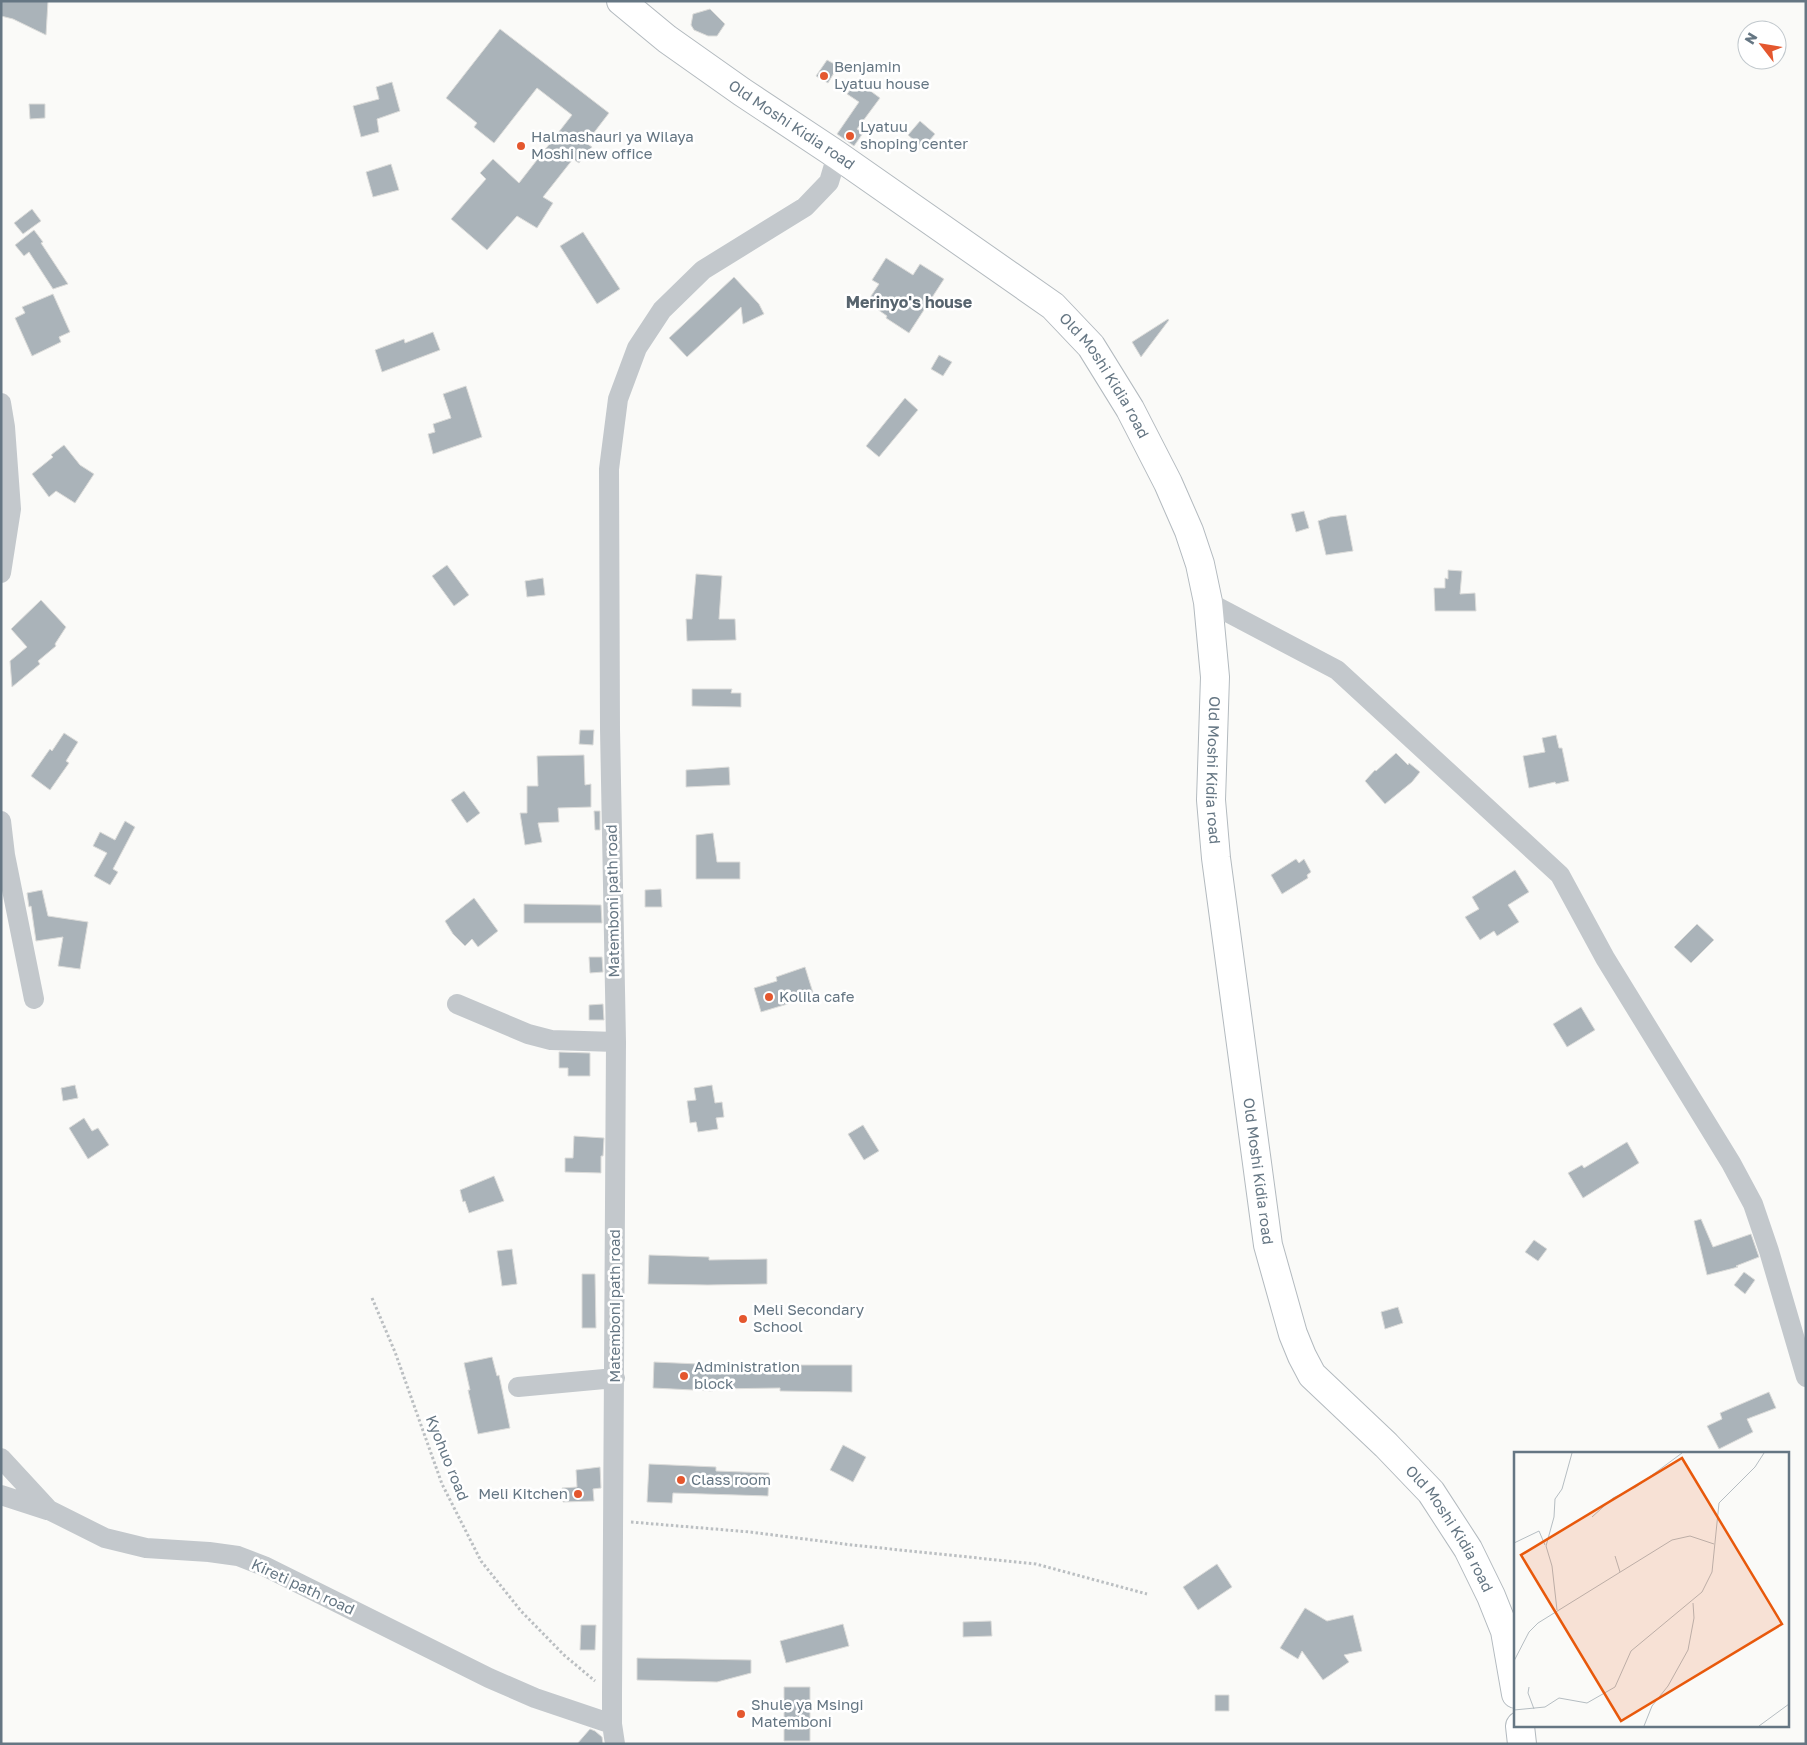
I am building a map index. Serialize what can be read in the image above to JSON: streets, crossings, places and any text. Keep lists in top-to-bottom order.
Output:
{
  "streets": {
    "street": ["Old Moshi Kidia road", "Matemboni path road", "Kireti path road"],
    "path": ["Kyohuo road"]
  },
  "crossings": [
    ["Old Moshi Kidia road", "Matemboni path road"],
    ["Matemboni path road", "Kyohuo road"],
    ["Matemboni path road", "Kireti path road"]
  ],
  "districts": ["Merinyo's house"],
  "places": [
    "Benjamin Lyatuu house",
    "Lyatuu shoping center",
    "Halmashauri ya Wilaya Moshi new office",
    "Kolila cafe",
    "Meli Secondary School",
    "Administration block",
    "Class room",
    "Meli Kitchen",
    "Shule ya Msingi Matemboni"
  ],
  "north": "top left"
}
